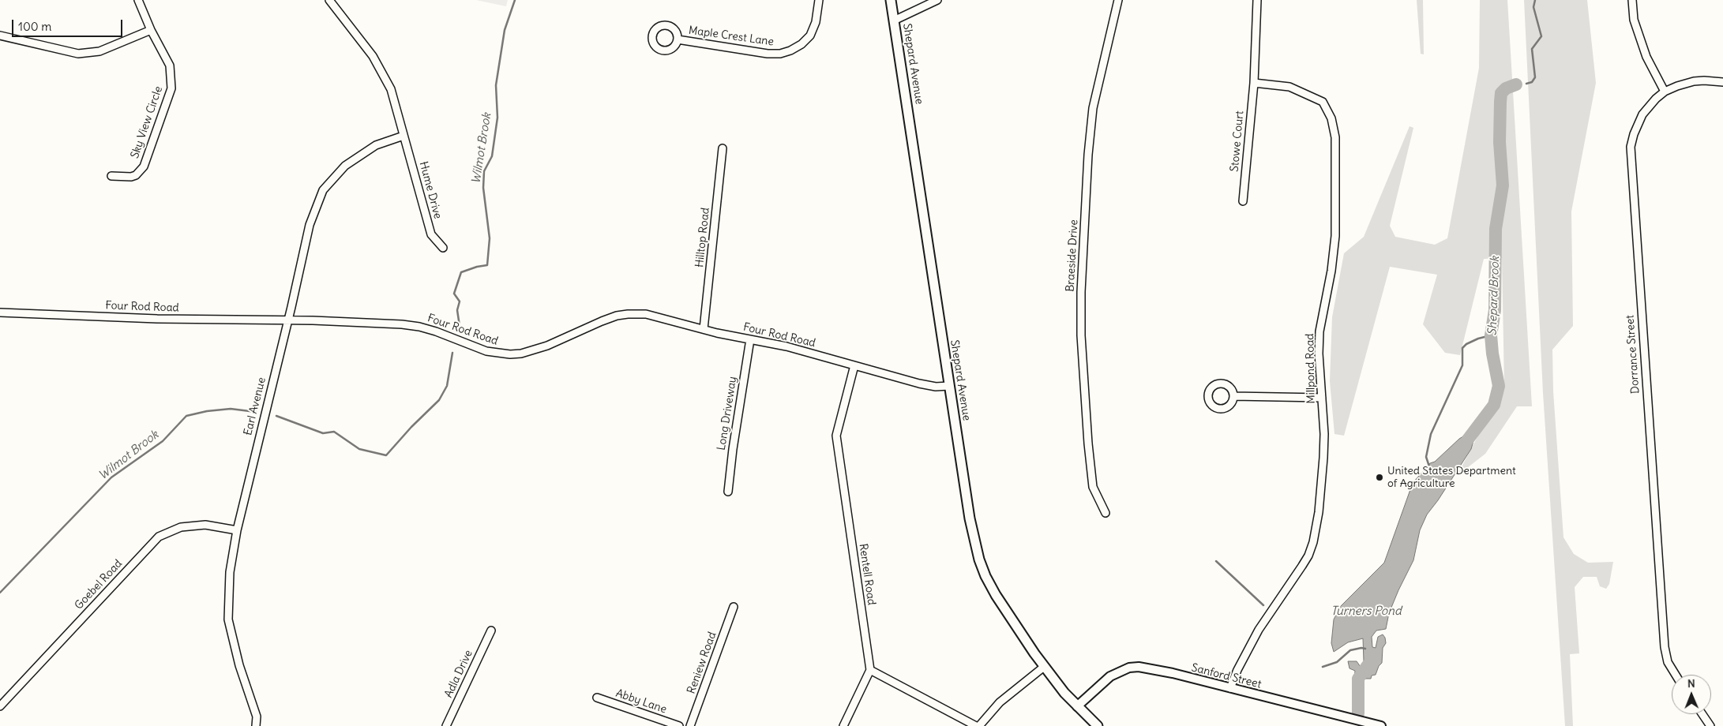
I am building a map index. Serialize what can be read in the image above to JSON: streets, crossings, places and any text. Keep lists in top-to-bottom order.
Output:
{
  "streets": {
    "main road": ["Shepard Avenue"],
    "street": [
      "Maple Crest Lane",
      "Sky View Circle",
      "Stowe Court",
      "Hume Drive",
      "Hilltop Road",
      "Braeside Drive",
      "Four Rod Road",
      "Dorrance Street",
      "Millpond Road",
      "Earl Avenue",
      "Long Driveway",
      "Rentell Road",
      "Goebel Road",
      "Reniew Road",
      "Adla Drive",
      "Sanford Street",
      "Abby Lane"
    ]
  },
  "crossings": [
    ["Shepard Avenue", "Four Rod Road"],
    ["Shepard Avenue", "Sanford Street"],
    ["Stowe Court", "Millpond Road"],
    ["Hume Drive", "Earl Avenue"],
    ["Hilltop Road", "Four Rod Road"],
    ["Four Rod Road", "Earl Avenue"],
    ["Four Rod Road", "Long Driveway"],
    ["Four Rod Road", "Rentell Road"],
    ["Millpond Road", "Sanford Street"],
    ["Earl Avenue", "Goebel Road"]
  ],
  "water": ["Wilmot Brook", "Shepard Brook", "Turners Pond"],
  "places": ["United States Department of Agriculture"],
  "scale_bar": "100 m",
  "north": "top"
}
